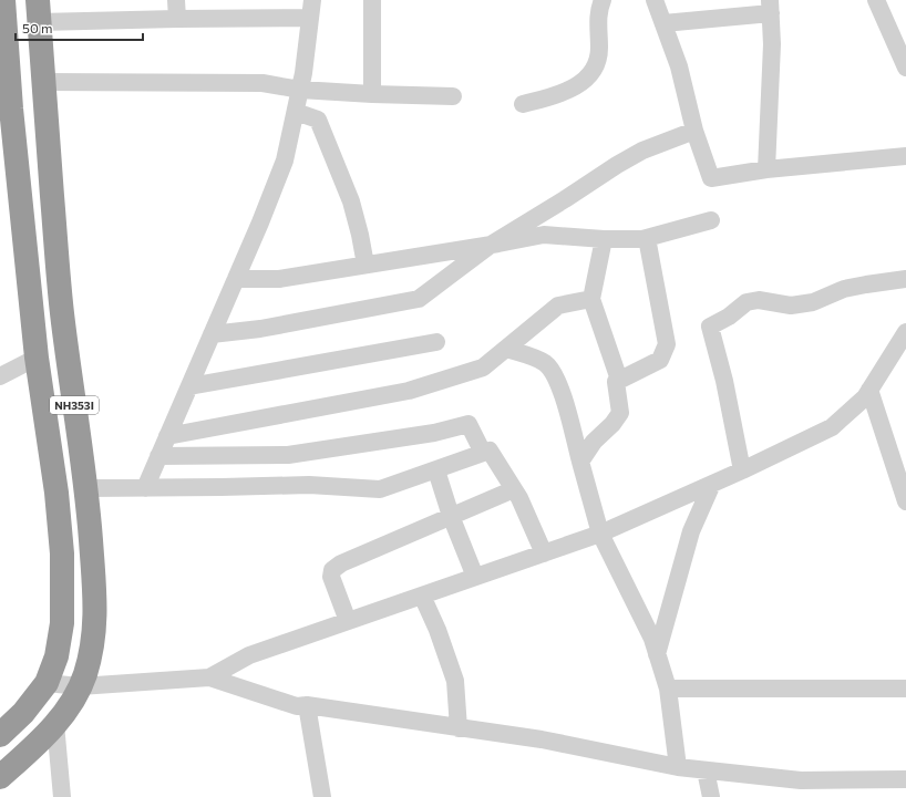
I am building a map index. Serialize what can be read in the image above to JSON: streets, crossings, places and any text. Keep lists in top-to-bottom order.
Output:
{
  "streets": {
    "highway": ["NH353I"]
  },
  "scale_bar": "50 m"
}
